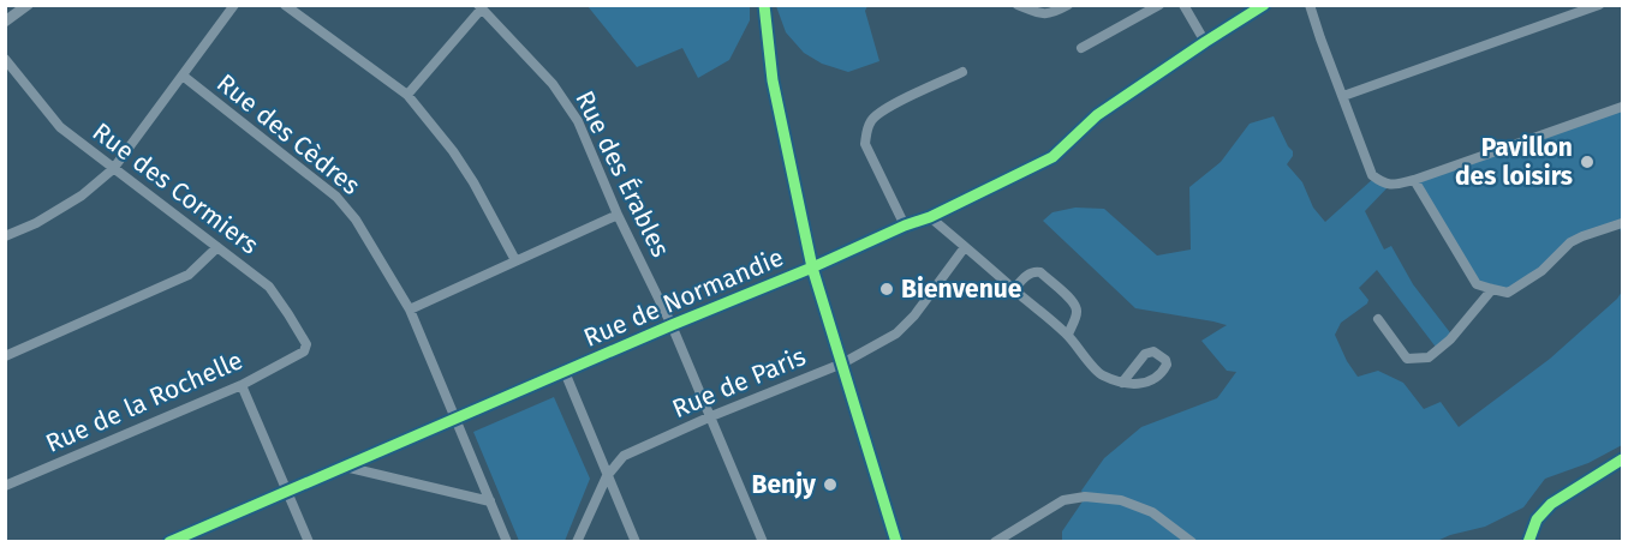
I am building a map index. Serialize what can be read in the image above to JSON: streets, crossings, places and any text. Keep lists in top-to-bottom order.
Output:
{
  "streets": {
    "street": [
      "Rue des Cèdres",
      "Rue des Érables",
      "Rue des Cormiers",
      "Rue de Normandie",
      "Rue de Paris",
      "Rue de la Rochelle"
    ]
  },
  "crossings": [
    ["Rue des Cèdres", "Rue de Normandie"],
    ["Rue des Érables", "Rue de Normandie"],
    ["Rue des Érables", "Rue de Paris"],
    ["Rue des Cormiers", "Rue de la Rochelle"]
  ],
  "places": ["Pavillon des loisirs", "Bienvenue", "Benjy"]
}
